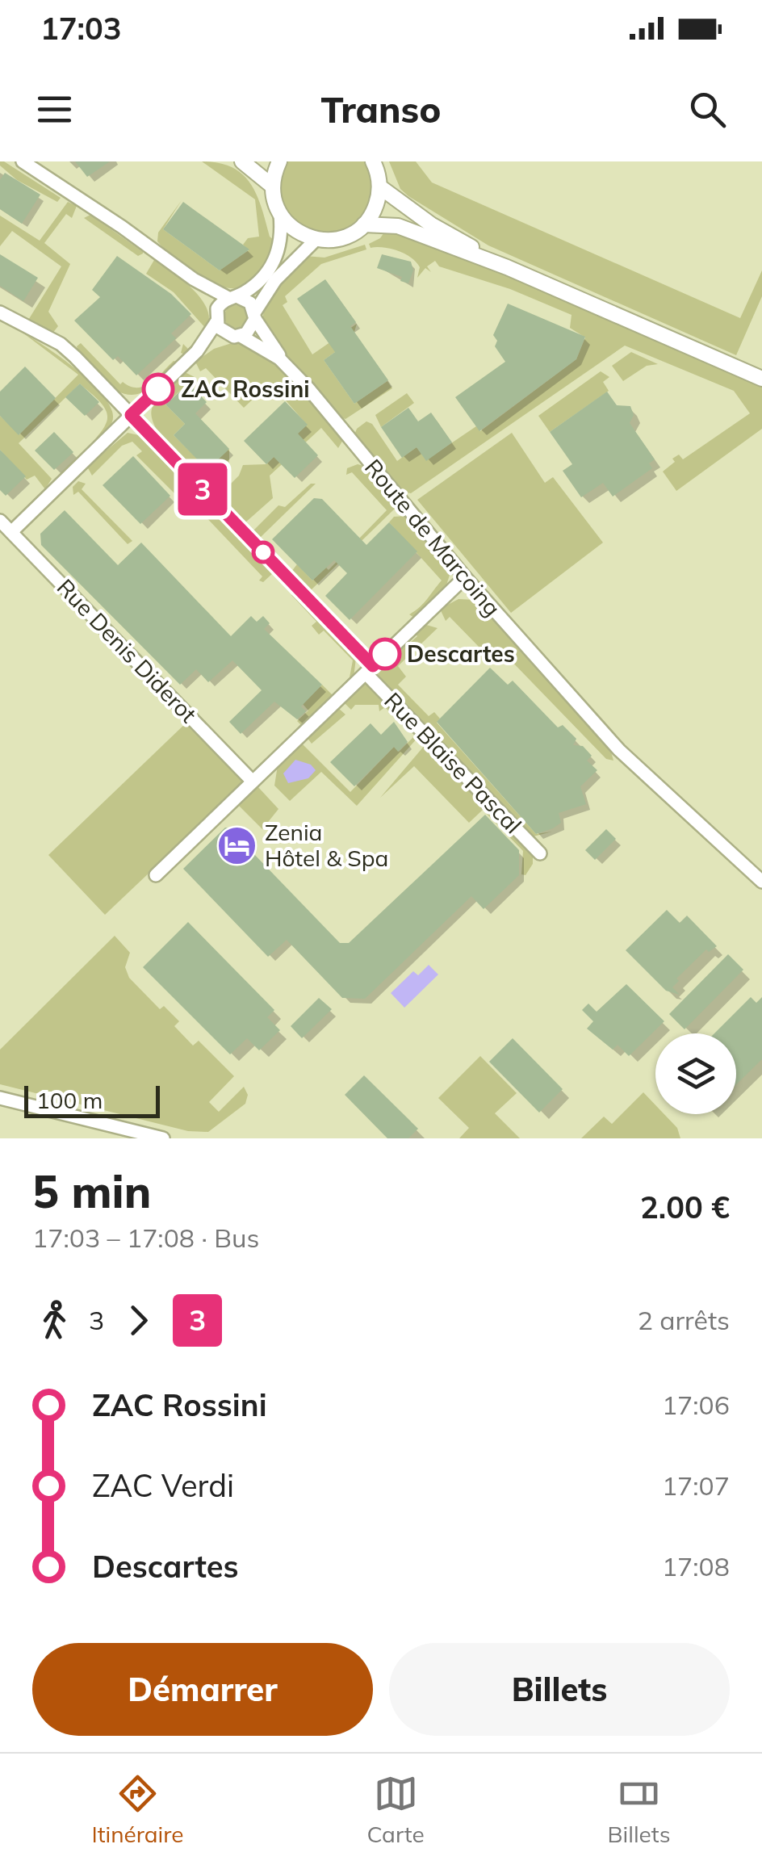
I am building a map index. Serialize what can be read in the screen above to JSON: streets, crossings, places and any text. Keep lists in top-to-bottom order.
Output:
{
  "streets": {
    "street": ["Route de Marcoing", "Rue Denis Diderot", "Rue Blaise Pascal"]
  },
  "places": {
    "other": ["ZAC Rossini", "Descartes"],
    "hotel": ["Zenia Hôtel & Spa"]
  },
  "lines": ["bus line 3"],
  "scale_bar": "100 m",
  "page": {
    "status": "17:03",
    "header": "Transo",
    "on_map": "3",
    "scale": "100 m",
    "heading": ["5 min", "17:03 – 17:08 · Bus", "2.00 €"],
    "legs": ["3", "3", "2 arrêts"],
    "list": [
      {
        "name": "ZAC Rossini",
        "value": "17:06"
      },
      {
        "name": "ZAC Verdi",
        "value": "17:07"
      },
      {
        "name": "Descartes",
        "value": "17:08"
      }
    ],
    "buttons": ["Démarrer", "Billets"],
    "tabs": ["Itinéraire", "Carte", "Billets"]
  }
}
